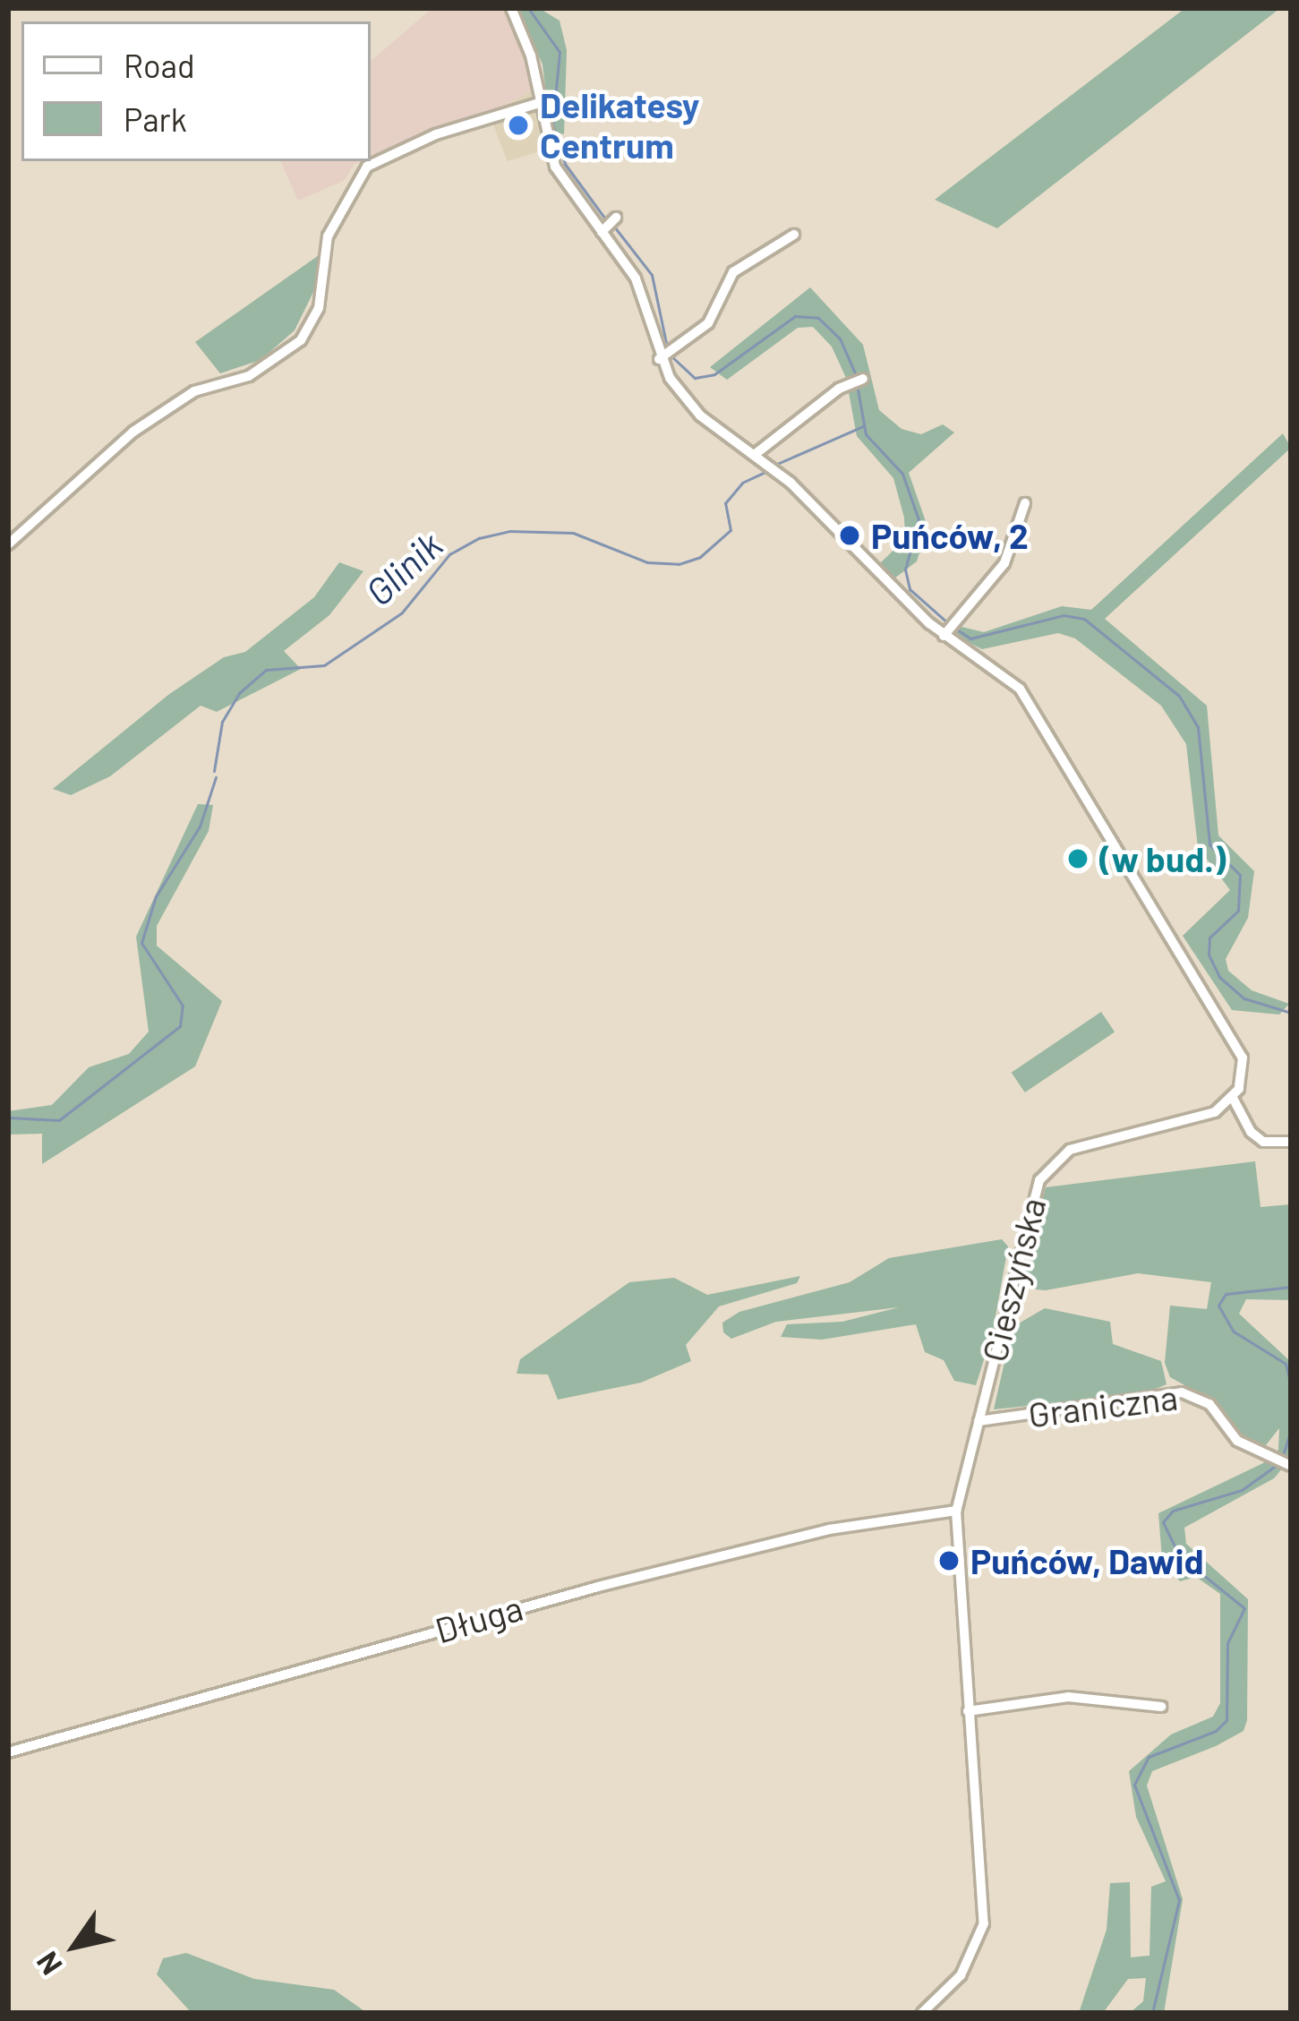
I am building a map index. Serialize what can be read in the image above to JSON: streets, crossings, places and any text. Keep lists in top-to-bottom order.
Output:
{
  "streets": {
    "street": ["Cieszyńska", "Graniczna", "Długa"]
  },
  "crossings": [
    ["Cieszyńska", "Graniczna"],
    ["Cieszyńska", "Długa"]
  ],
  "water": ["Glinik"],
  "places": [
    "Delikatesy Centrum",
    "Puńców, 2",
    "(w bud.)",
    "Puńców, Dawid"
  ],
  "legend": ["Road", "Park"],
  "north": "bottom left"
}
